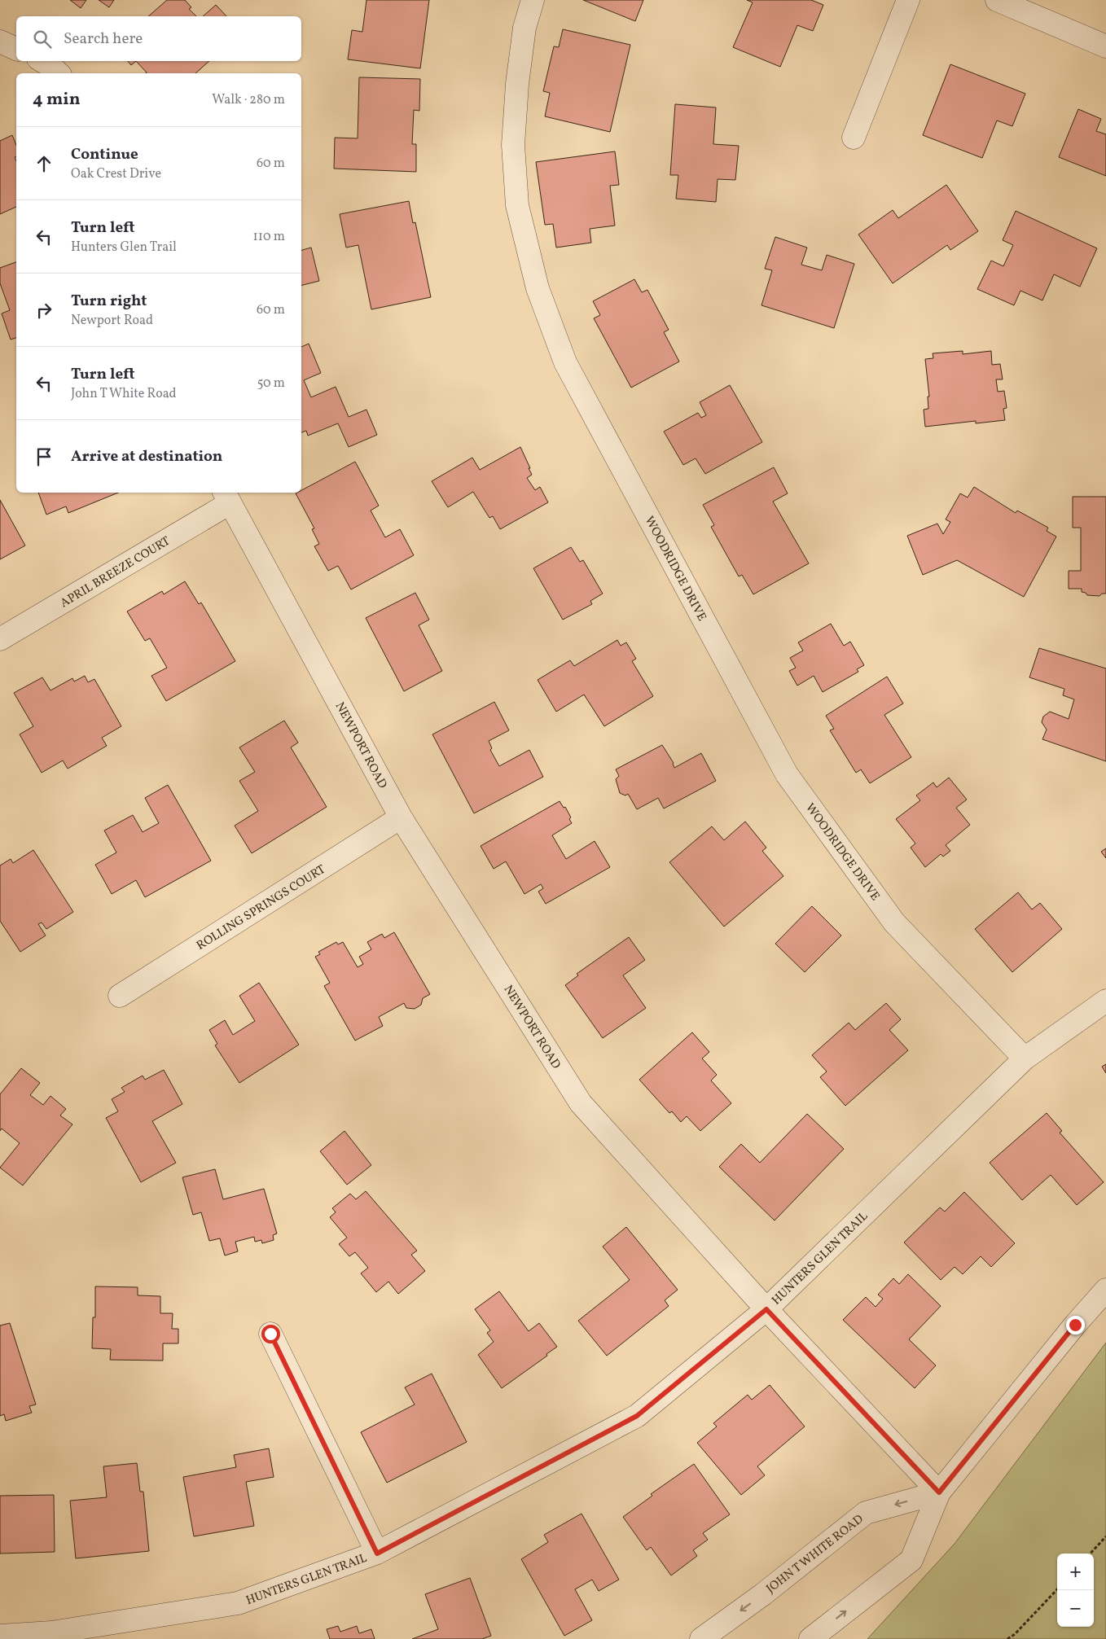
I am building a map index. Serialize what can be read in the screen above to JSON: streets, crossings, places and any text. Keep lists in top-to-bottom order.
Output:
{
  "streets": {
    "street": [
      "WOODRIDGE DRIVE",
      "APRIL BREEZE COURT",
      "NEWPORT ROAD",
      "ROLLING SPRINGS COURT",
      "HUNTERS GLEN TRAIL",
      "JOHN T WHITE ROAD"
    ]
  },
  "crossings": [
    ["WOODRIDGE DRIVE", "HUNTERS GLEN TRAIL"],
    ["APRIL BREEZE COURT", "NEWPORT ROAD"],
    ["NEWPORT ROAD", "ROLLING SPRINGS COURT"],
    ["NEWPORT ROAD", "HUNTERS GLEN TRAIL"],
    ["NEWPORT ROAD", "JOHN T WHITE ROAD"]
  ],
  "page": {
    "search": "Search here",
    "heading": ["4 min", "Walk · 280 m"],
    "list": [
      ["Continue", "Oak Crest Drive", "60 m"],
      ["Turn left", "Hunters Glen Trail", "110 m"],
      ["Turn right", "Newport Road", "60 m"],
      ["Turn left", "John T White Road", "50 m"],
      "Arrive at destination"
    ],
    "map_buttons": ["+", "−"]
  }
}
